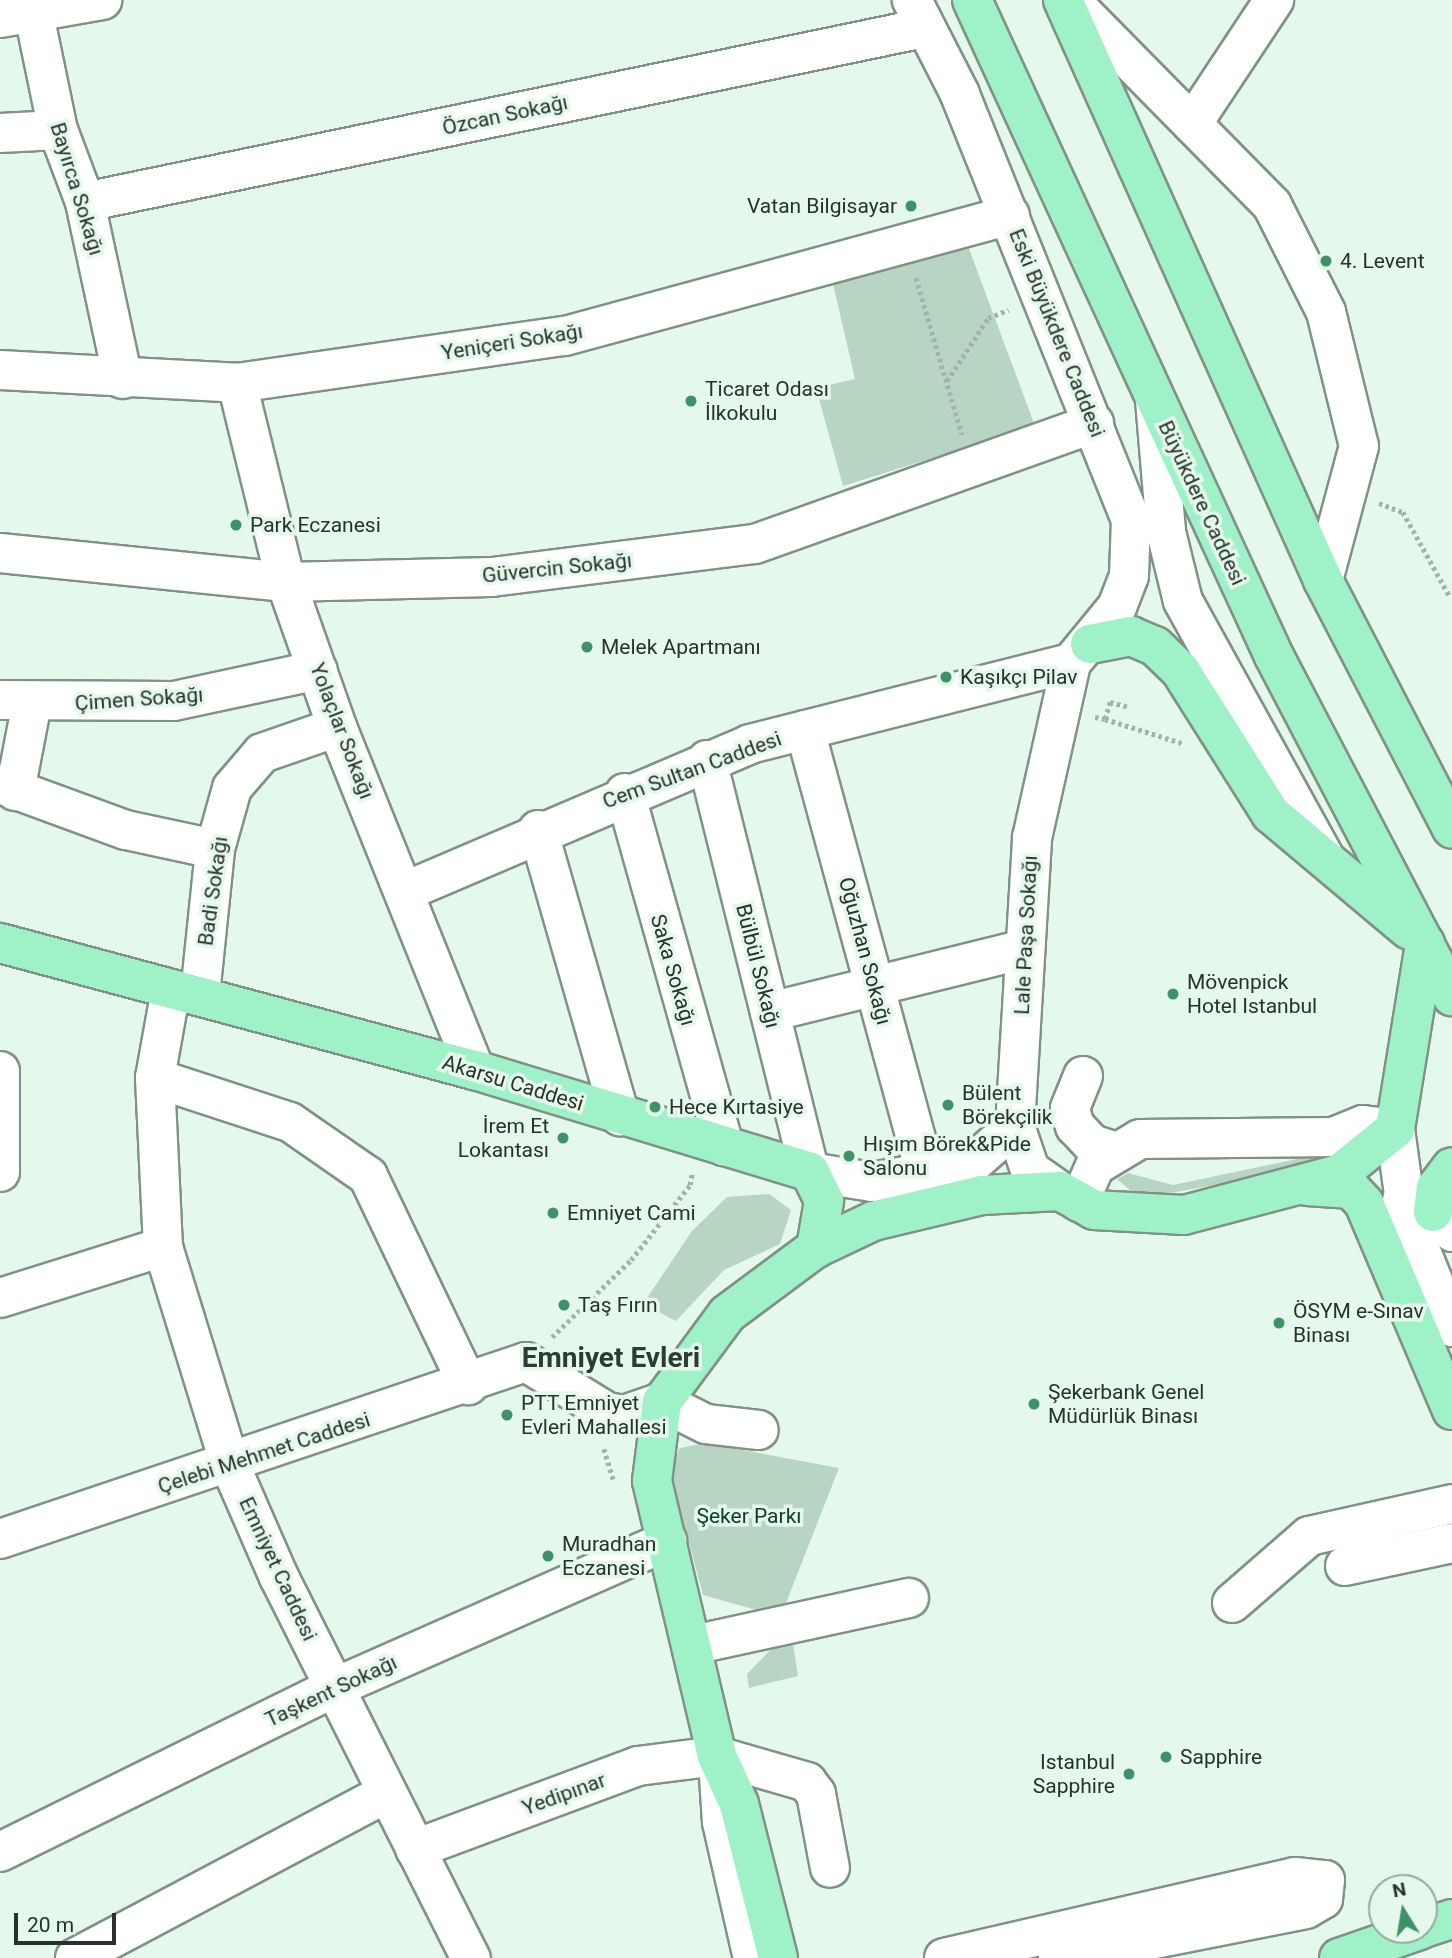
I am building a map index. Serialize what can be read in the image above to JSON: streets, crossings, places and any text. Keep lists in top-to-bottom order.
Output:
{
  "streets": {
    "main road": ["Büyükdere Caddesi", "Akarsu Caddesi"],
    "street": [
      "Özcan Sokağı",
      "Bayırca Sokağı",
      "Eski Büyükdere Caddesi",
      "Yeniçeri Sokağı",
      "Güvercin Sokağı",
      "Çimen Sokağı",
      "Yolaçlar Sokağı",
      "Cem Sultan Caddesi",
      "Badi Sokağı",
      "Lale Paşa Sokağı",
      "Oğuzhan Sokağı",
      "Bülbül Sokağı",
      "Saka Sokağı",
      "Çelebi Mehmet Caddesi",
      "Emniyet Caddesi",
      "Taşkent Sokağı",
      "Yedipınar"
    ]
  },
  "crossings": [
    ["Özcan Sokağı", "Bayırca Sokağı"],
    ["Özcan Sokağı", "Eski Büyükdere Caddesi"],
    ["Bayırca Sokağı", "Yeniçeri Sokağı"],
    ["Eski Büyükdere Caddesi", "Yeniçeri Sokağı"],
    ["Eski Büyükdere Caddesi", "Güvercin Sokağı"],
    ["Eski Büyükdere Caddesi", "Cem Sultan Caddesi"],
    ["Eski Büyükdere Caddesi", "Lale Paşa Sokağı"],
    ["Yeniçeri Sokağı", "Yolaçlar Sokağı"],
    ["Güvercin Sokağı", "Yolaçlar Sokağı"],
    ["Çimen Sokağı", "Yolaçlar Sokağı"],
    ["Yolaçlar Sokağı", "Cem Sultan Caddesi"],
    ["Yolaçlar Sokağı", "Badi Sokağı"],
    ["Yolaçlar Sokağı", "Akarsu Caddesi"],
    ["Cem Sultan Caddesi", "Lale Paşa Sokağı"],
    ["Cem Sultan Caddesi", "Oğuzhan Sokağı"],
    ["Cem Sultan Caddesi", "Bülbül Sokağı"],
    ["Cem Sultan Caddesi", "Saka Sokağı"],
    ["Badi Sokağı", "Akarsu Caddesi"],
    ["Badi Sokağı", "Emniyet Caddesi"],
    ["Lale Paşa Sokağı", "Akarsu Caddesi"],
    ["Oğuzhan Sokağı", "Akarsu Caddesi"],
    ["Bülbül Sokağı", "Akarsu Caddesi"],
    ["Saka Sokağı", "Akarsu Caddesi"],
    ["Akarsu Caddesi", "Emniyet Caddesi"],
    ["Çelebi Mehmet Caddesi", "Emniyet Caddesi"],
    ["Emniyet Caddesi", "Taşkent Sokağı"],
    ["Emniyet Caddesi", "Yedipınar"]
  ],
  "districts": ["Emniyet Evleri"],
  "parks": ["Şeker Parkı"],
  "places": [
    "Vatan Bilgisayar",
    "4. Levent",
    "Ticaret Odası İlkokulu",
    "Park Eczanesi",
    "Melek Apartmanı",
    "Kaşıkçı Pilav",
    "Mövenpick Hotel Istanbul",
    "Bülent Börekçilik",
    "Hece Kırtasiye",
    "İrem Et Lokantası",
    "Hışım Börek&Pide Salonu",
    "Emniyet Cami",
    "Taş Fırın",
    "ÖSYM e-Sınav Binası",
    "Şekerbank Genel Müdürlük Binası",
    "PTT Emniyet Evleri Mahallesi",
    "Muradhan Eczanesi",
    "Sapphire",
    "Istanbul Sapphire"
  ],
  "scale_bar": "20 m",
  "north": "top"
}
